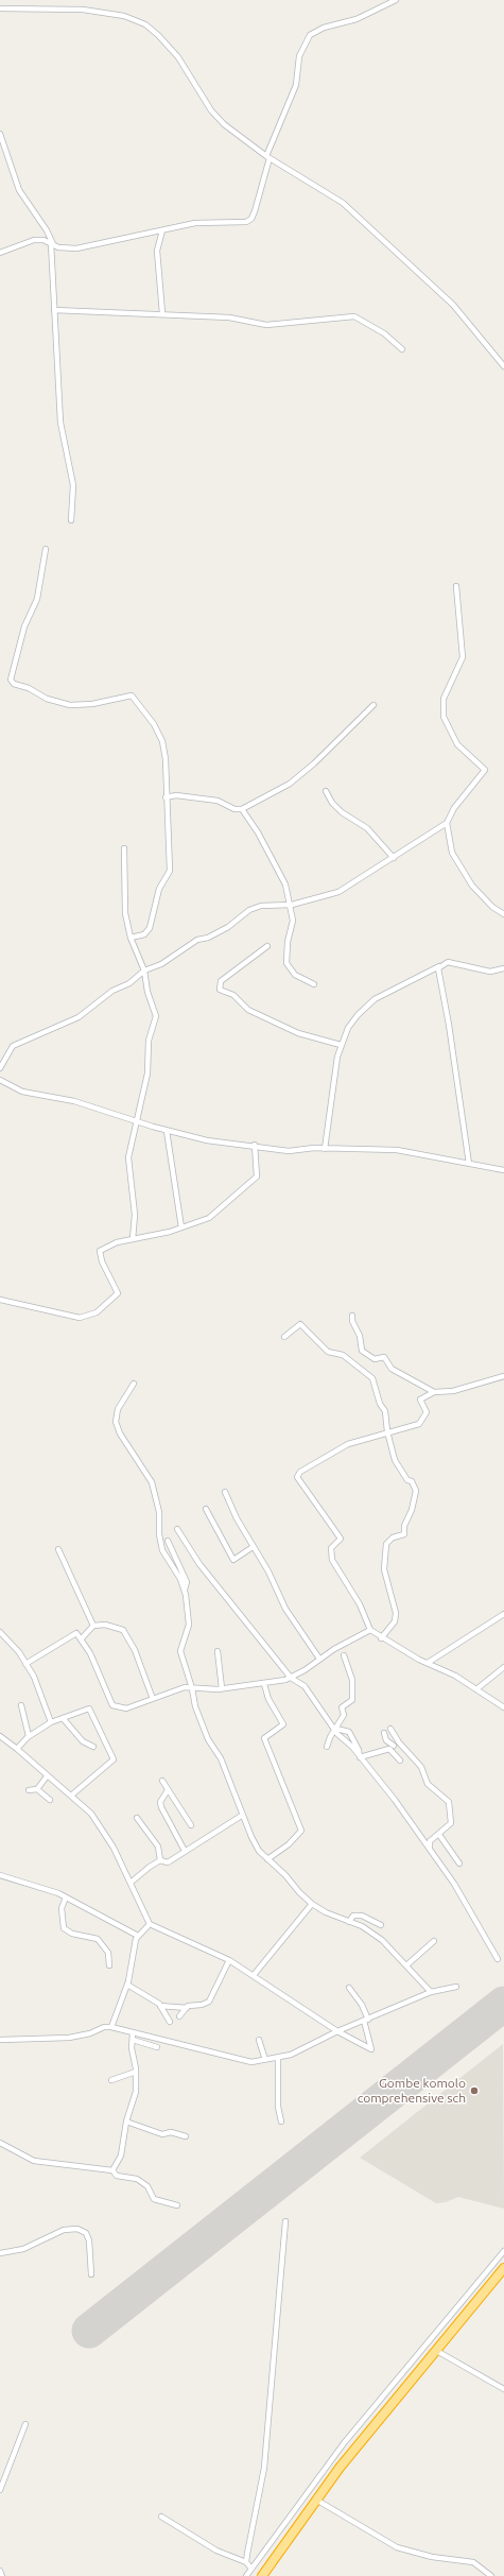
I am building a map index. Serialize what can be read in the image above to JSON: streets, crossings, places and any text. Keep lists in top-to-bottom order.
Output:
{
  "places": ["Gombe komolo comprehensive sch"]
}
